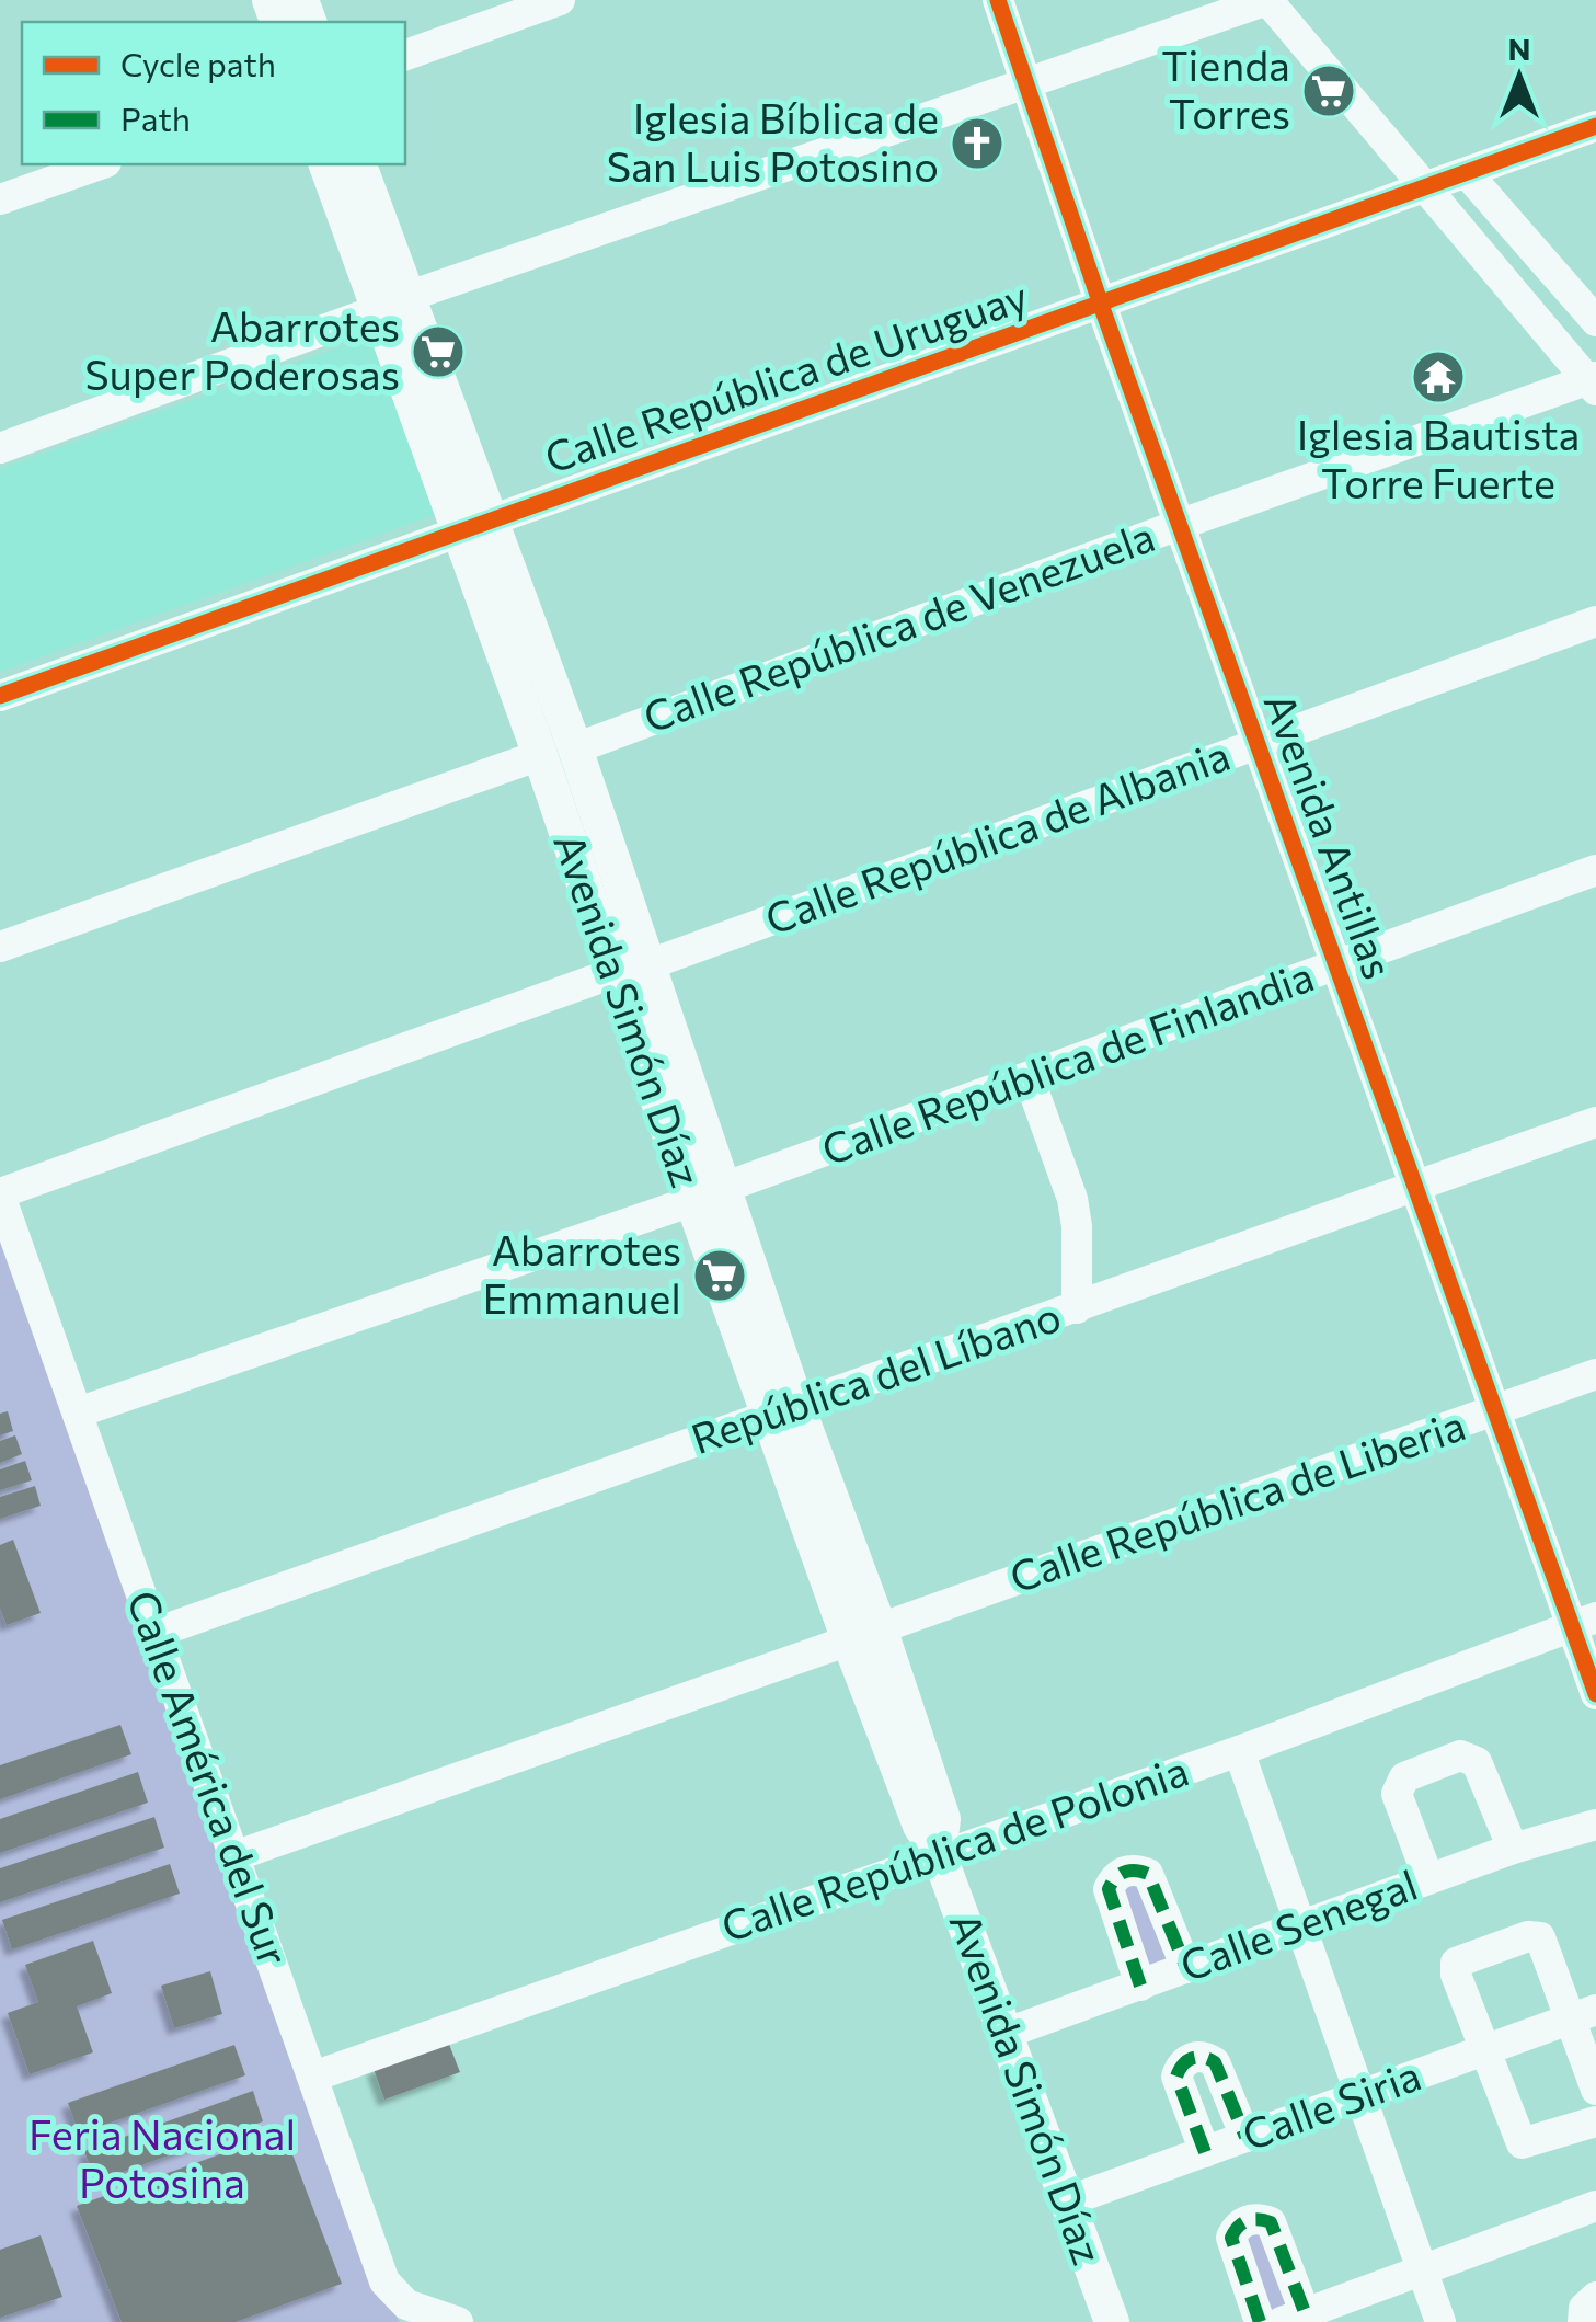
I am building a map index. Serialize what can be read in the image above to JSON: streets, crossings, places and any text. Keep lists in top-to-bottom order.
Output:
{
  "streets": {
    "main road": ["Avenida Simón Díaz"],
    "street": [
      "Calle República de Uruguay",
      "Calle República de Venezuela",
      "Avenida Antillas",
      "Calle República de Albania",
      "Calle República de Finlandia",
      "República del Líbano",
      "Calle República de Liberia",
      "Calle América del Sur",
      "Calle República de Polonia",
      "Calle Senegal",
      "Calle Siria"
    ]
  },
  "crossings": [
    ["Calle República de Uruguay", "Avenida Antillas"],
    ["Calle República de Uruguay", "Avenida Simón Díaz"],
    ["Calle República de Venezuela", "Avenida Antillas"],
    ["Calle República de Venezuela", "Avenida Simón Díaz"],
    ["Avenida Antillas", "Calle República de Albania"],
    ["Avenida Antillas", "Calle República de Finlandia"],
    ["Avenida Antillas", "República del Líbano"],
    ["Avenida Antillas", "Calle República de Liberia"],
    ["Avenida Antillas", "Calle República de Polonia"],
    ["Calle República de Albania", "Avenida Simón Díaz"],
    ["Calle República de Albania", "Calle América del Sur"],
    ["Avenida Simón Díaz", "Calle República de Finlandia"],
    ["Avenida Simón Díaz", "República del Líbano"],
    ["Avenida Simón Díaz", "Calle República de Liberia"],
    ["Avenida Simón Díaz", "Calle República de Polonia"],
    ["Avenida Simón Díaz", "Calle Senegal"],
    ["Avenida Simón Díaz", "Calle Siria"],
    ["Calle República de Finlandia", "Calle América del Sur"],
    ["República del Líbano", "Calle América del Sur"],
    ["Calle República de Liberia", "Calle América del Sur"],
    ["Calle América del Sur", "Calle República de Polonia"]
  ],
  "parks": ["Feria Nacional Potosina"],
  "places": {
    "supermarket": ["Tienda Torres", "Abarrotes Super Poderosas", "Abarrotes Emmanuel"],
    "church": ["Iglesia Bíblica de San Luis Potosino"],
    "temple": ["Iglesia Bautista Torre Fuerte"]
  },
  "legend": ["Cycle path", "Path"],
  "north": "top"
}
